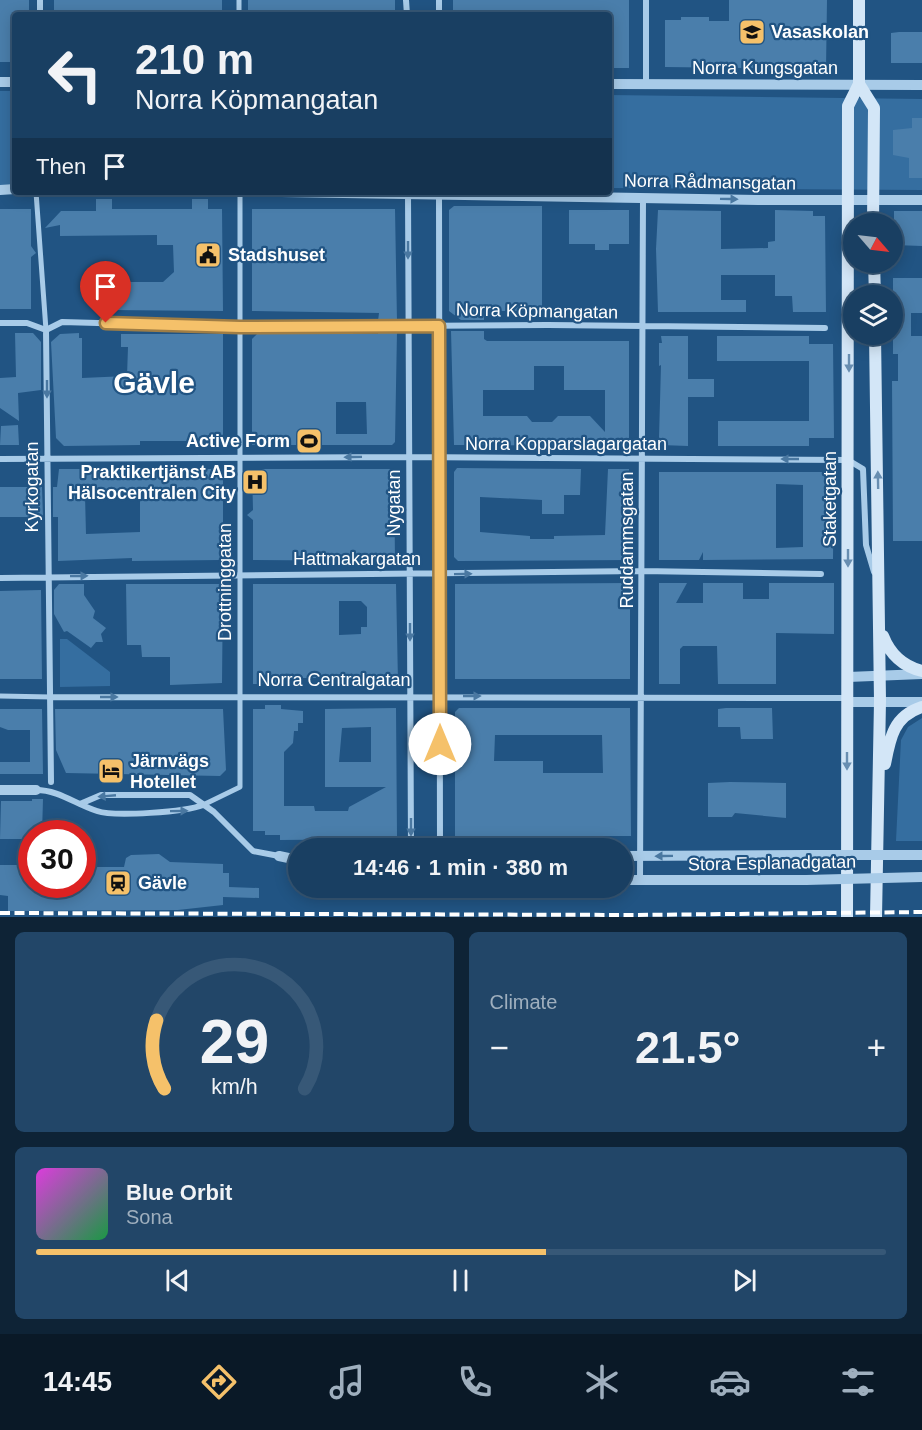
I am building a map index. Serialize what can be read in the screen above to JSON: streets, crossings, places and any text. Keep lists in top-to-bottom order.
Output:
{
  "streets": {
    "main road": ["Staketgatan"],
    "street": [
      "Norra Kungsgatan",
      "Norra Rådmansgatan",
      "Norra Köpmangatan",
      "Norra Kopparslagargatan",
      "Kyrkogatan",
      "Nygatan",
      "Ruddammsgatan",
      "Hattmakargatan",
      "Drottninggatan",
      "Norra Centralgatan",
      "Stora Esplanadgatan"
    ]
  },
  "crossings": [
    ["Norra Kungsgatan", "Staketgatan"],
    ["Norra Rådmansgatan", "Staketgatan"],
    ["Norra Rådmansgatan", "Ruddammsgatan"],
    ["Norra Köpmangatan", "Kyrkogatan"],
    ["Norra Köpmangatan", "Nygatan"],
    ["Norra Köpmangatan", "Ruddammsgatan"],
    ["Norra Köpmangatan", "Drottninggatan"],
    ["Norra Kopparslagargatan", "Kyrkogatan"],
    ["Norra Kopparslagargatan", "Staketgatan"],
    ["Norra Kopparslagargatan", "Nygatan"],
    ["Norra Kopparslagargatan", "Ruddammsgatan"],
    ["Norra Kopparslagargatan", "Drottninggatan"],
    ["Kyrkogatan", "Hattmakargatan"],
    ["Kyrkogatan", "Norra Centralgatan"],
    ["Staketgatan", "Norra Centralgatan"],
    ["Nygatan", "Hattmakargatan"],
    ["Nygatan", "Norra Centralgatan"],
    ["Ruddammsgatan", "Hattmakargatan"],
    ["Ruddammsgatan", "Norra Centralgatan"],
    ["Ruddammsgatan", "Stora Esplanadgatan"],
    ["Hattmakargatan", "Drottninggatan"],
    ["Drottninggatan", "Norra Centralgatan"]
  ],
  "one_way": [
    "Norra Rådmansgatan",
    "Norra Kopparslagargatan",
    "Hattmakargatan",
    "Norra Centralgatan"
  ],
  "districts": ["Gävle"],
  "places": {
    "school or university": ["Vasaskolan"],
    "public building": ["Stadshuset"],
    "sports": ["Active Form"],
    "hospital": ["Praktikertjänst AB Hälsocentralen City"],
    "hotel": ["Järnvägs Hotellet"],
    "station": ["Gävle"]
  },
  "north": "bottom right",
  "page": {
    "turn": ["210 m", "Norra Köpmangatan"],
    "then": "Then",
    "limit": "30",
    "trip": "14:46 · 1 min · 380 m",
    "tile": "Climate",
    "heat": ["−", "21.5°", "+"],
    "song": ["Blue Orbit", "Sona"],
    "tabs": "14:45",
    "gauge": ["29", "km/h"]
  }
}
